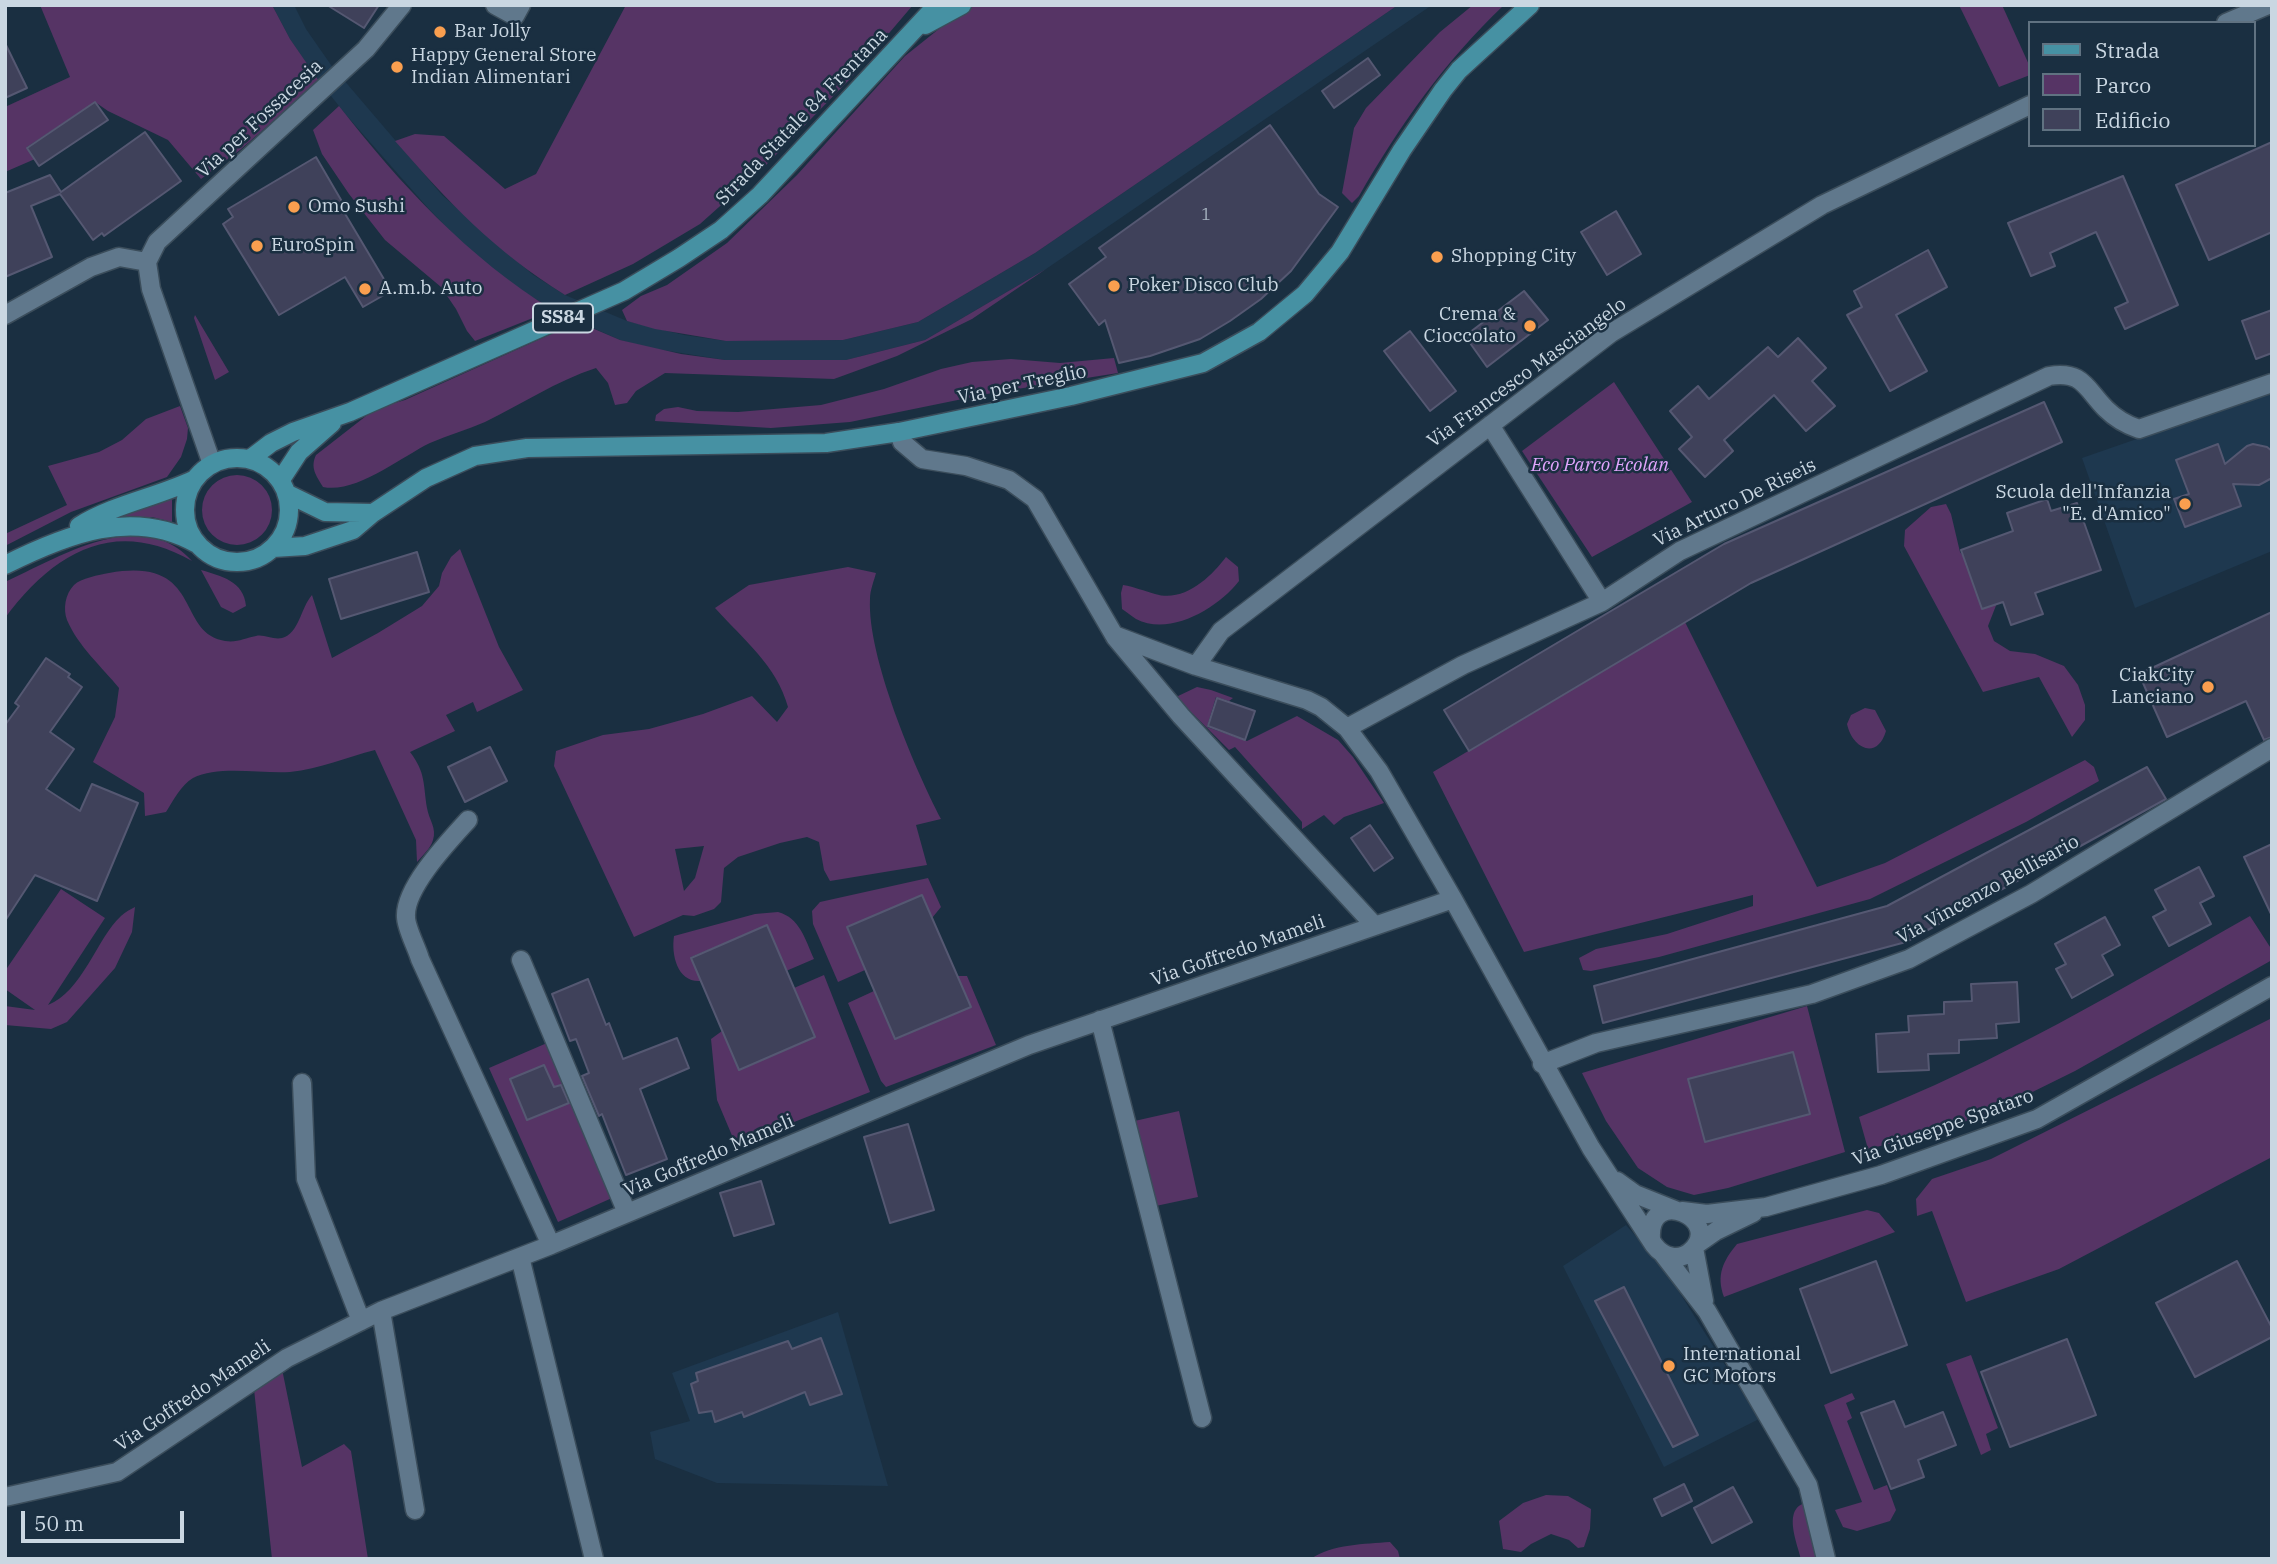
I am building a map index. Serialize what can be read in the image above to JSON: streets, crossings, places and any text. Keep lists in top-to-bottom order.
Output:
{
  "streets": {
    "main road": ["Strada Statale 84 Frentana", "SS84", "Via per Treglio"],
    "street": [
      "Via per Fossacesia",
      "Via Francesco Masciangelo",
      "Via Arturo De Riseis",
      "Via Vincenzo Bellisario",
      "Via Goffredo Mameli",
      "Via Giuseppe Spataro"
    ]
  },
  "crossings": [
    ["Strada Statale 84 Frentana", "Via per Treglio"]
  ],
  "parks": ["Eco Parco Ecolan"],
  "places": [
    "Bar Jolly",
    "Happy General Store Indian Alimentari",
    "Omo Sushi",
    "EuroSpin",
    "Shopping City",
    "Poker Disco Club",
    "A.m.b. Auto",
    "Crema & Cioccolato",
    "Scuola dell'Infanzia \"E. d'Amico\"",
    "CiakCity Lanciano",
    "International GC Motors"
  ],
  "house_numbers": ["1"],
  "legend": ["Strada", "Parco", "Edificio"],
  "scale_bar": "50 m"
}
